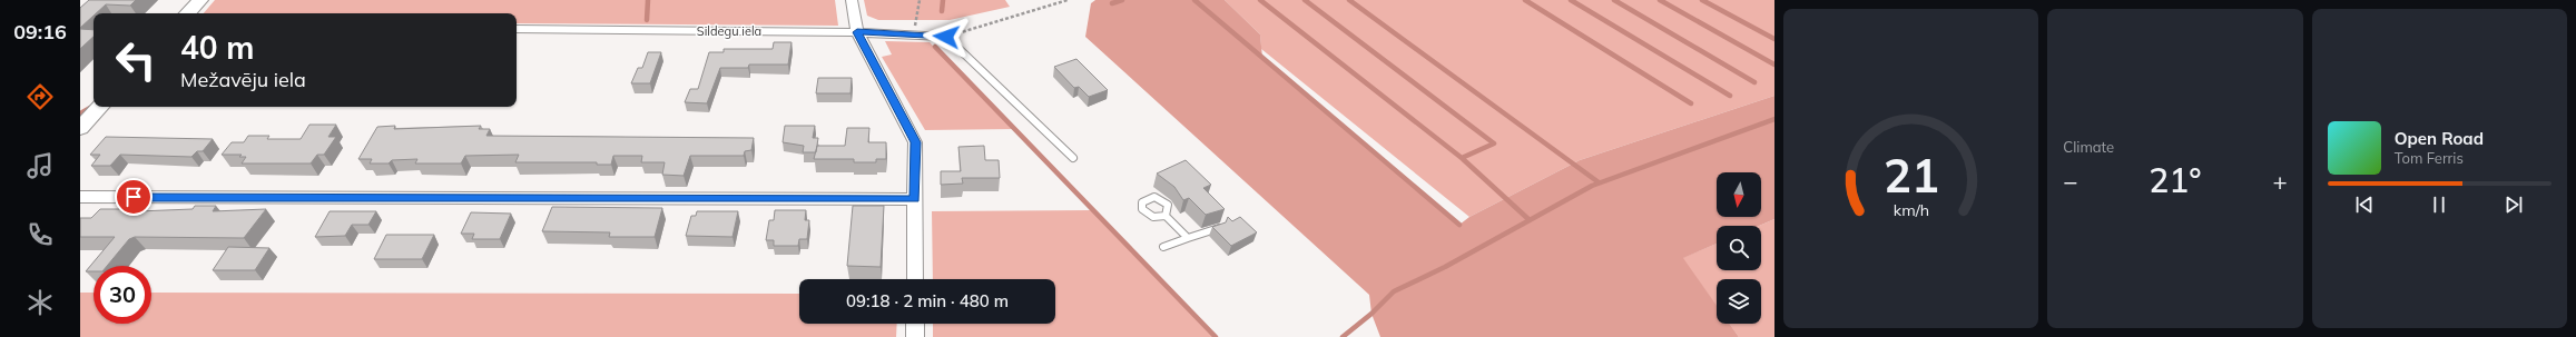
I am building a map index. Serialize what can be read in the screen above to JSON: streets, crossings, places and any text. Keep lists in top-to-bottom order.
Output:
{
  "streets": {
    "street": ["Sildegu iela"]
  },
  "north": "bottom",
  "page": {
    "tabs": "09:16",
    "tile": "Climate",
    "turn": ["40 m", "Mežavēju iela"],
    "song": ["Open Road", "Tom Ferris"],
    "heat": ["−", "21°", "+"],
    "limit": "30",
    "trip": "09:18 · 2 min · 480 m",
    "gauge": ["21", "km/h"]
  }
}
